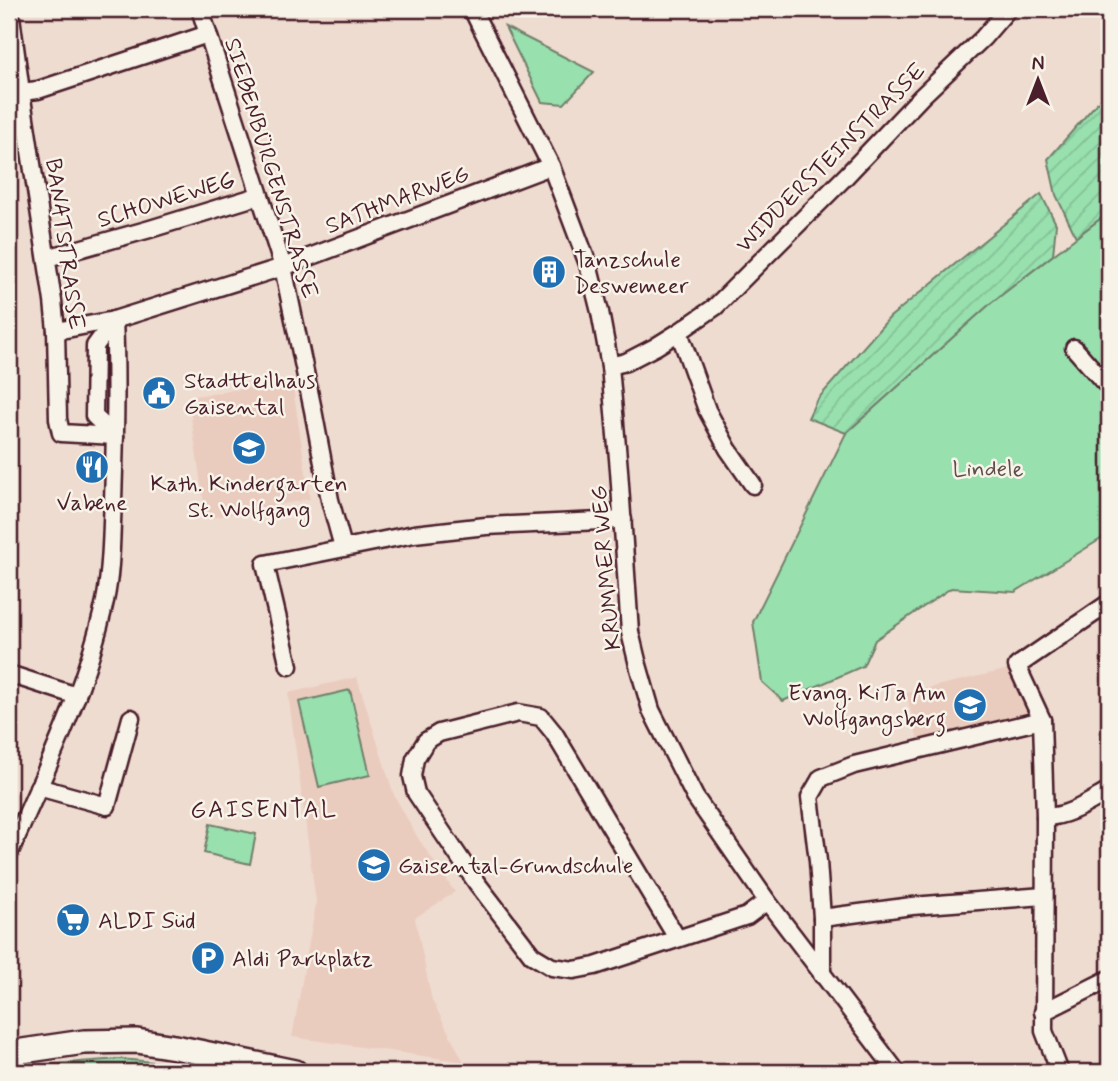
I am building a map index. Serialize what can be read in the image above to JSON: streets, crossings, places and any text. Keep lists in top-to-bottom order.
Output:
{
  "streets": {
    "street": [
      "WIDDERSTEINSTRASSE",
      "SIEBENBÜRGENSTRASSE",
      "SCHOWEWEG",
      "SATHMARWEG",
      "BANATSTRASSE",
      "KRUMMER WEG"
    ]
  },
  "crossings": [
    ["WIDDERSTEINSTRASSE", "KRUMMER WEG"],
    ["SIEBENBÜRGENSTRASSE", "SCHOWEWEG"],
    ["SIEBENBÜRGENSTRASSE", "SATHMARWEG"],
    ["SCHOWEWEG", "BANATSTRASSE"],
    ["SATHMARWEG", "BANATSTRASSE"],
    ["SATHMARWEG", "KRUMMER WEG"]
  ],
  "districts": ["GAISENTAL"],
  "parks": ["Lindele"],
  "places": {
    "building": ["Tanzschule Deswemeer"],
    "public building": ["Stadtteilhaus Gaisental"],
    "school or university": ["Kath. Kindergarten St. Wolfgang", "Evang. KiTa Am Wolfgangsberg", "Gaisental-Grundschule"],
    "restaurant": ["Vabene"],
    "supermarket": ["ALDI Süd"],
    "parking": ["Aldi Parkplatz"]
  },
  "north": "top"
}
